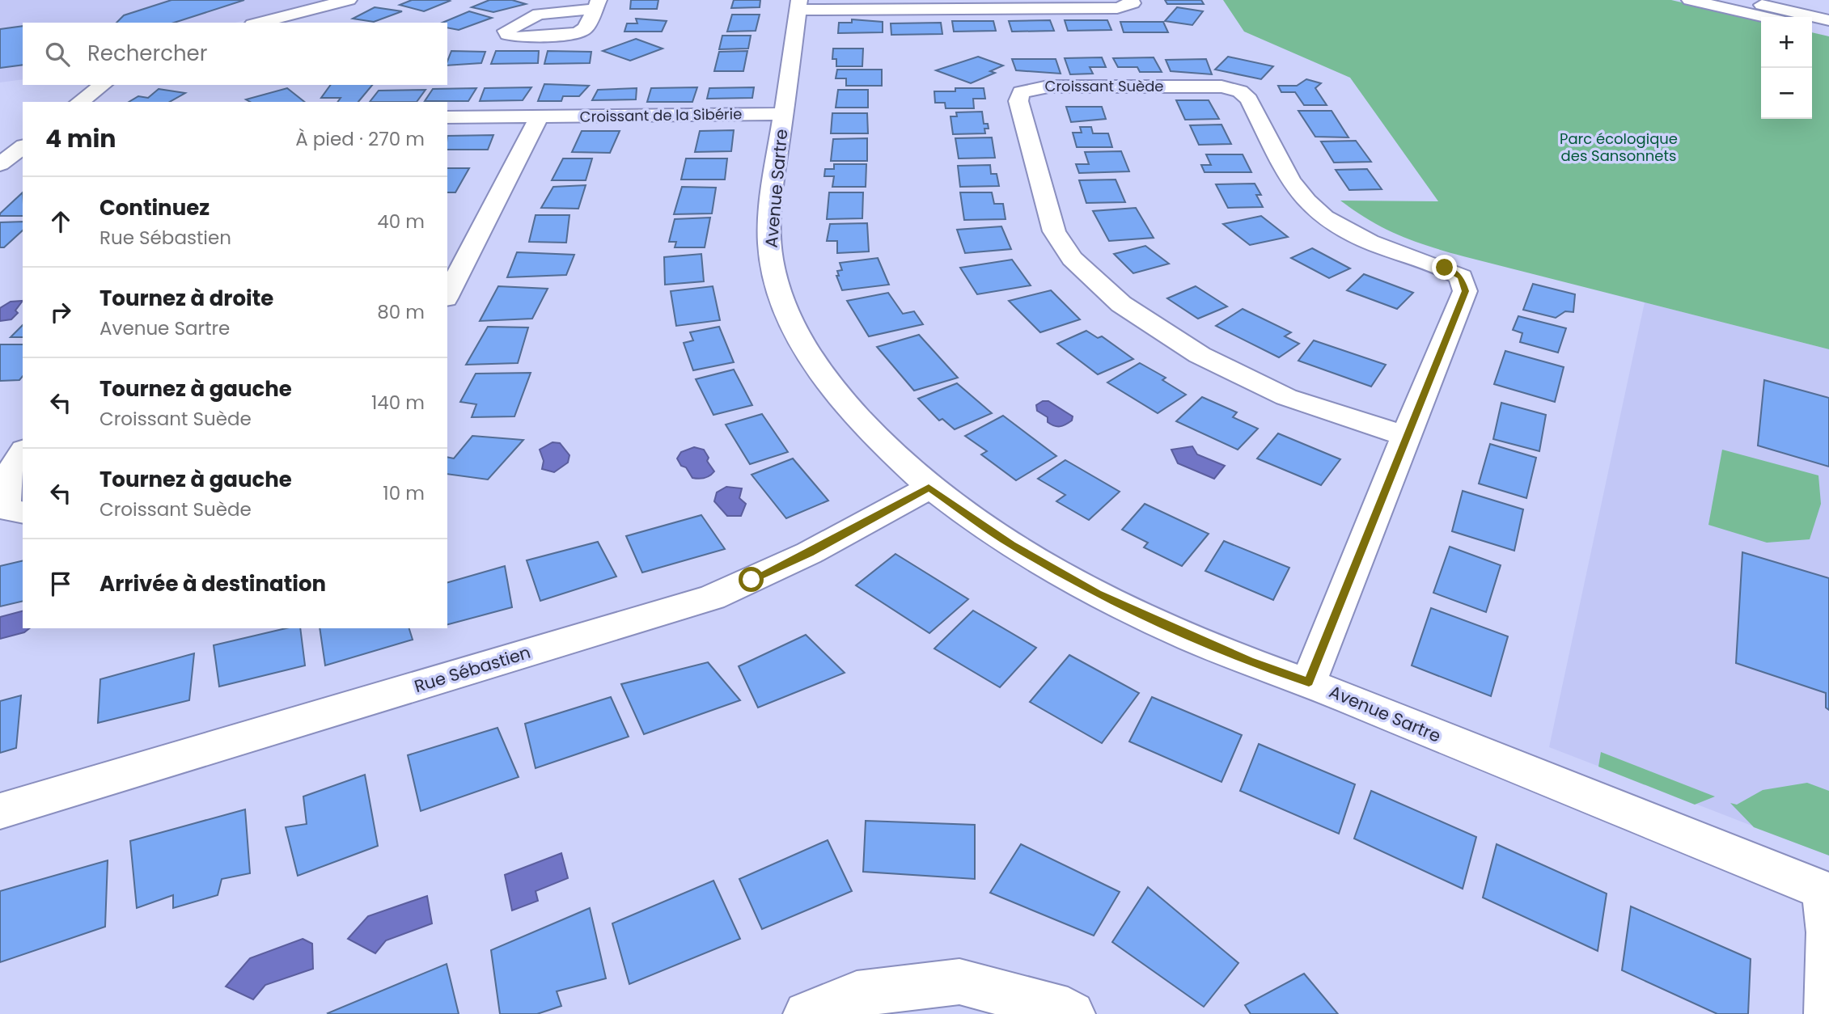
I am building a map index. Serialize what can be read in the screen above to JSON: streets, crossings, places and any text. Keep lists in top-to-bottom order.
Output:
{
  "streets": {
    "street": [
      "Croissant Suède",
      "Croissant de la Sibérie",
      "Avenue Sartre",
      "Rue Sébastien"
    ]
  },
  "crossings": [
    ["Croissant Suède", "Avenue Sartre"],
    ["Croissant de la Sibérie", "Avenue Sartre"],
    ["Avenue Sartre", "Rue Sébastien"]
  ],
  "parks": ["Parc écologique des Sansonnets"],
  "page": {
    "map_buttons": ["+", "−"],
    "search": "Rechercher",
    "heading": ["4 min", "À pied · 270 m"],
    "list": [
      ["Continuez", "Rue Sébastien", "40 m"],
      ["Tournez à droite", "Avenue Sartre", "80 m"],
      ["Tournez à gauche", "Croissant Suède", "140 m"],
      ["Tournez à gauche", "Croissant Suède", "10 m"],
      "Arrivée à destination"
    ]
  }
}
